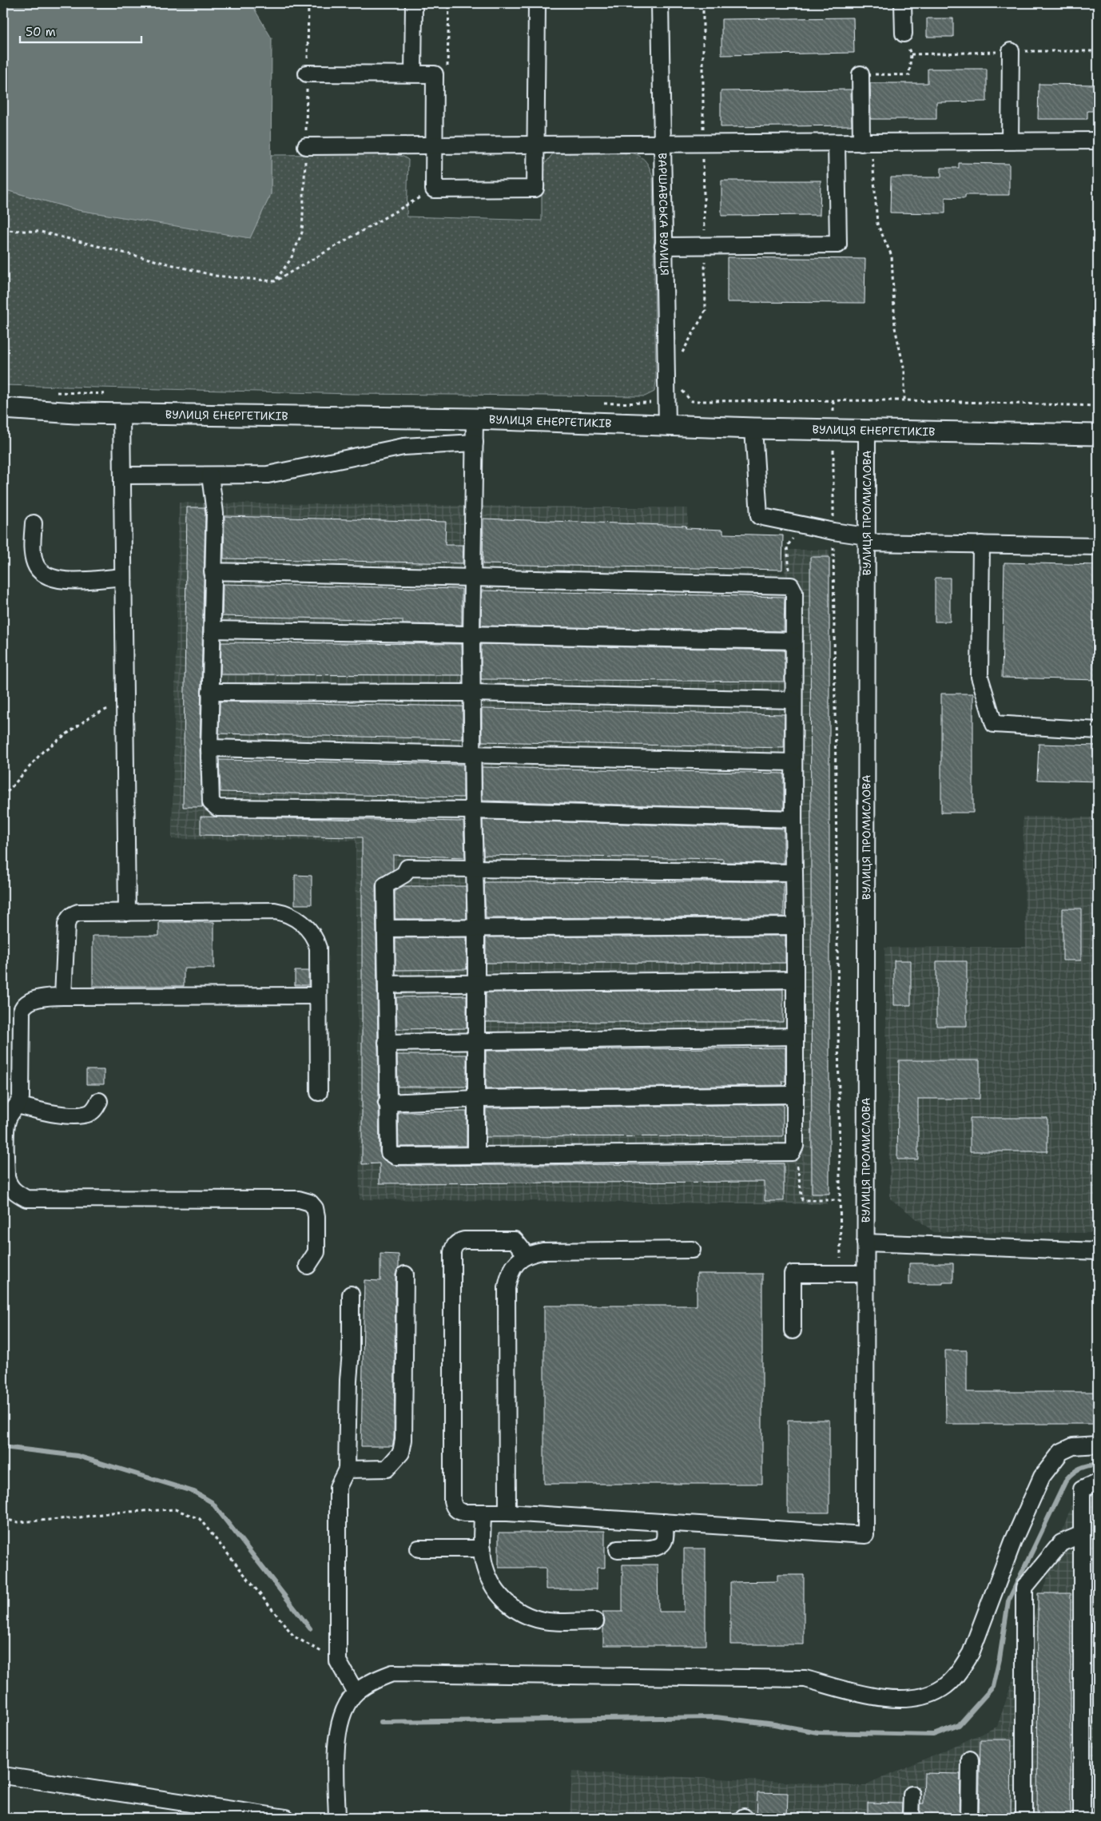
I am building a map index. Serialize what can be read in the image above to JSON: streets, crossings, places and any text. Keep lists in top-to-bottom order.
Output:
{
  "streets": {
    "main road": ["ВУЛИЦЯ ЕНЕРГЕТИКІВ"],
    "street": ["ВАРШАВСЬКА ВУЛИЦЯ", "ВУЛИЦЯ ПРОМИСЛОВА"]
  },
  "crossings": [
    ["ВАРШАВСЬКА ВУЛИЦЯ", "ВУЛИЦЯ ЕНЕРГЕТИКІВ"],
    ["ВУЛИЦЯ ЕНЕРГЕТИКІВ", "ВУЛИЦЯ ПРОМИСЛОВА"]
  ],
  "scale_bar": "50 m"
}
